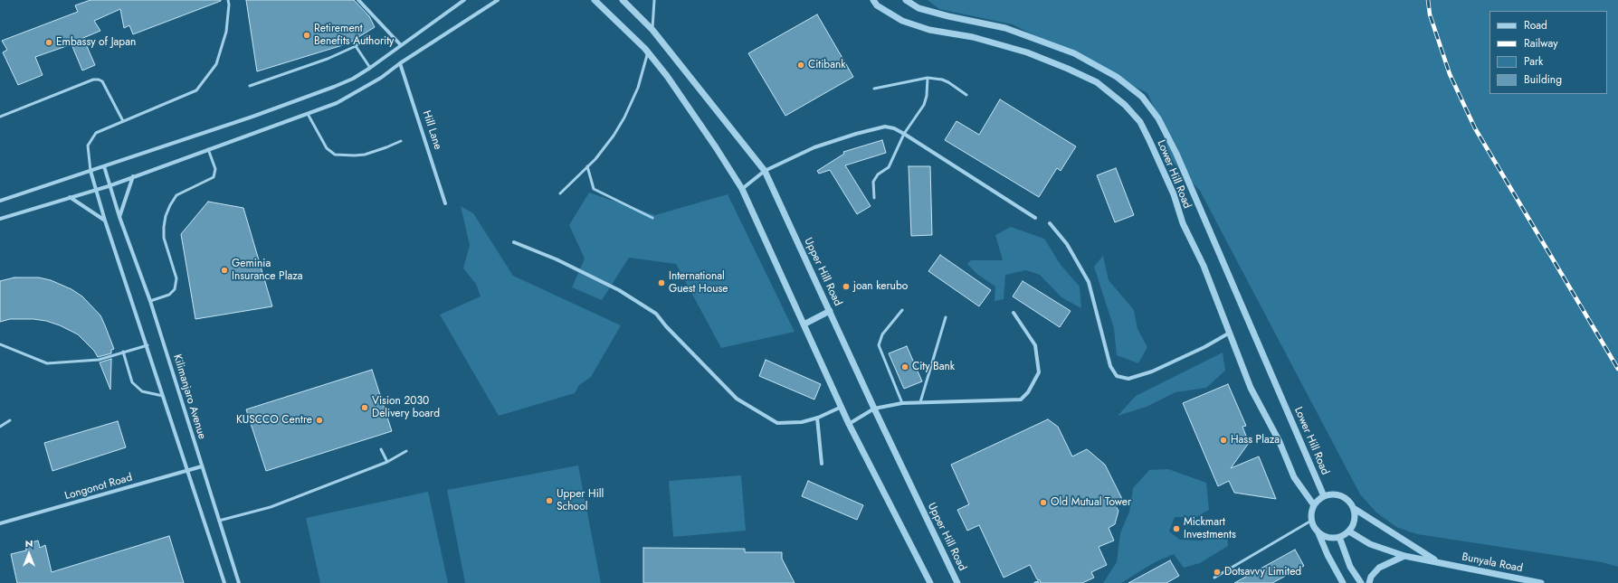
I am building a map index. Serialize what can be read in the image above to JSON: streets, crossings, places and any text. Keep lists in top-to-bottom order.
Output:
{
  "streets": {
    "street": [
      "Hill Lane",
      "Lower Hill Road",
      "Upper Hill Road",
      "Kilimanjaro Avenue",
      "Longonot Road",
      "Bunyala Road"
    ]
  },
  "crossings": [
    ["Lower Hill Road", "Bunyala Road"],
    ["Kilimanjaro Avenue", "Longonot Road"]
  ],
  "places": [
    "Retirement Benefits Authority",
    "Embassy of Japan",
    "Citibank",
    "Geminia Insurance Plaza",
    "International Guest House",
    "joan kerubo",
    "City Bank",
    "Vision 2030 Delivery board",
    "KUSCCO Centre",
    "Hass Plaza",
    "Upper Hill School",
    "Old Mutual Tower",
    "Mickmart Investments",
    "Dotsavvy Limited"
  ],
  "legend": [
    "Road",
    "Railway",
    "Park",
    "Building"
  ],
  "north": "top"
}
